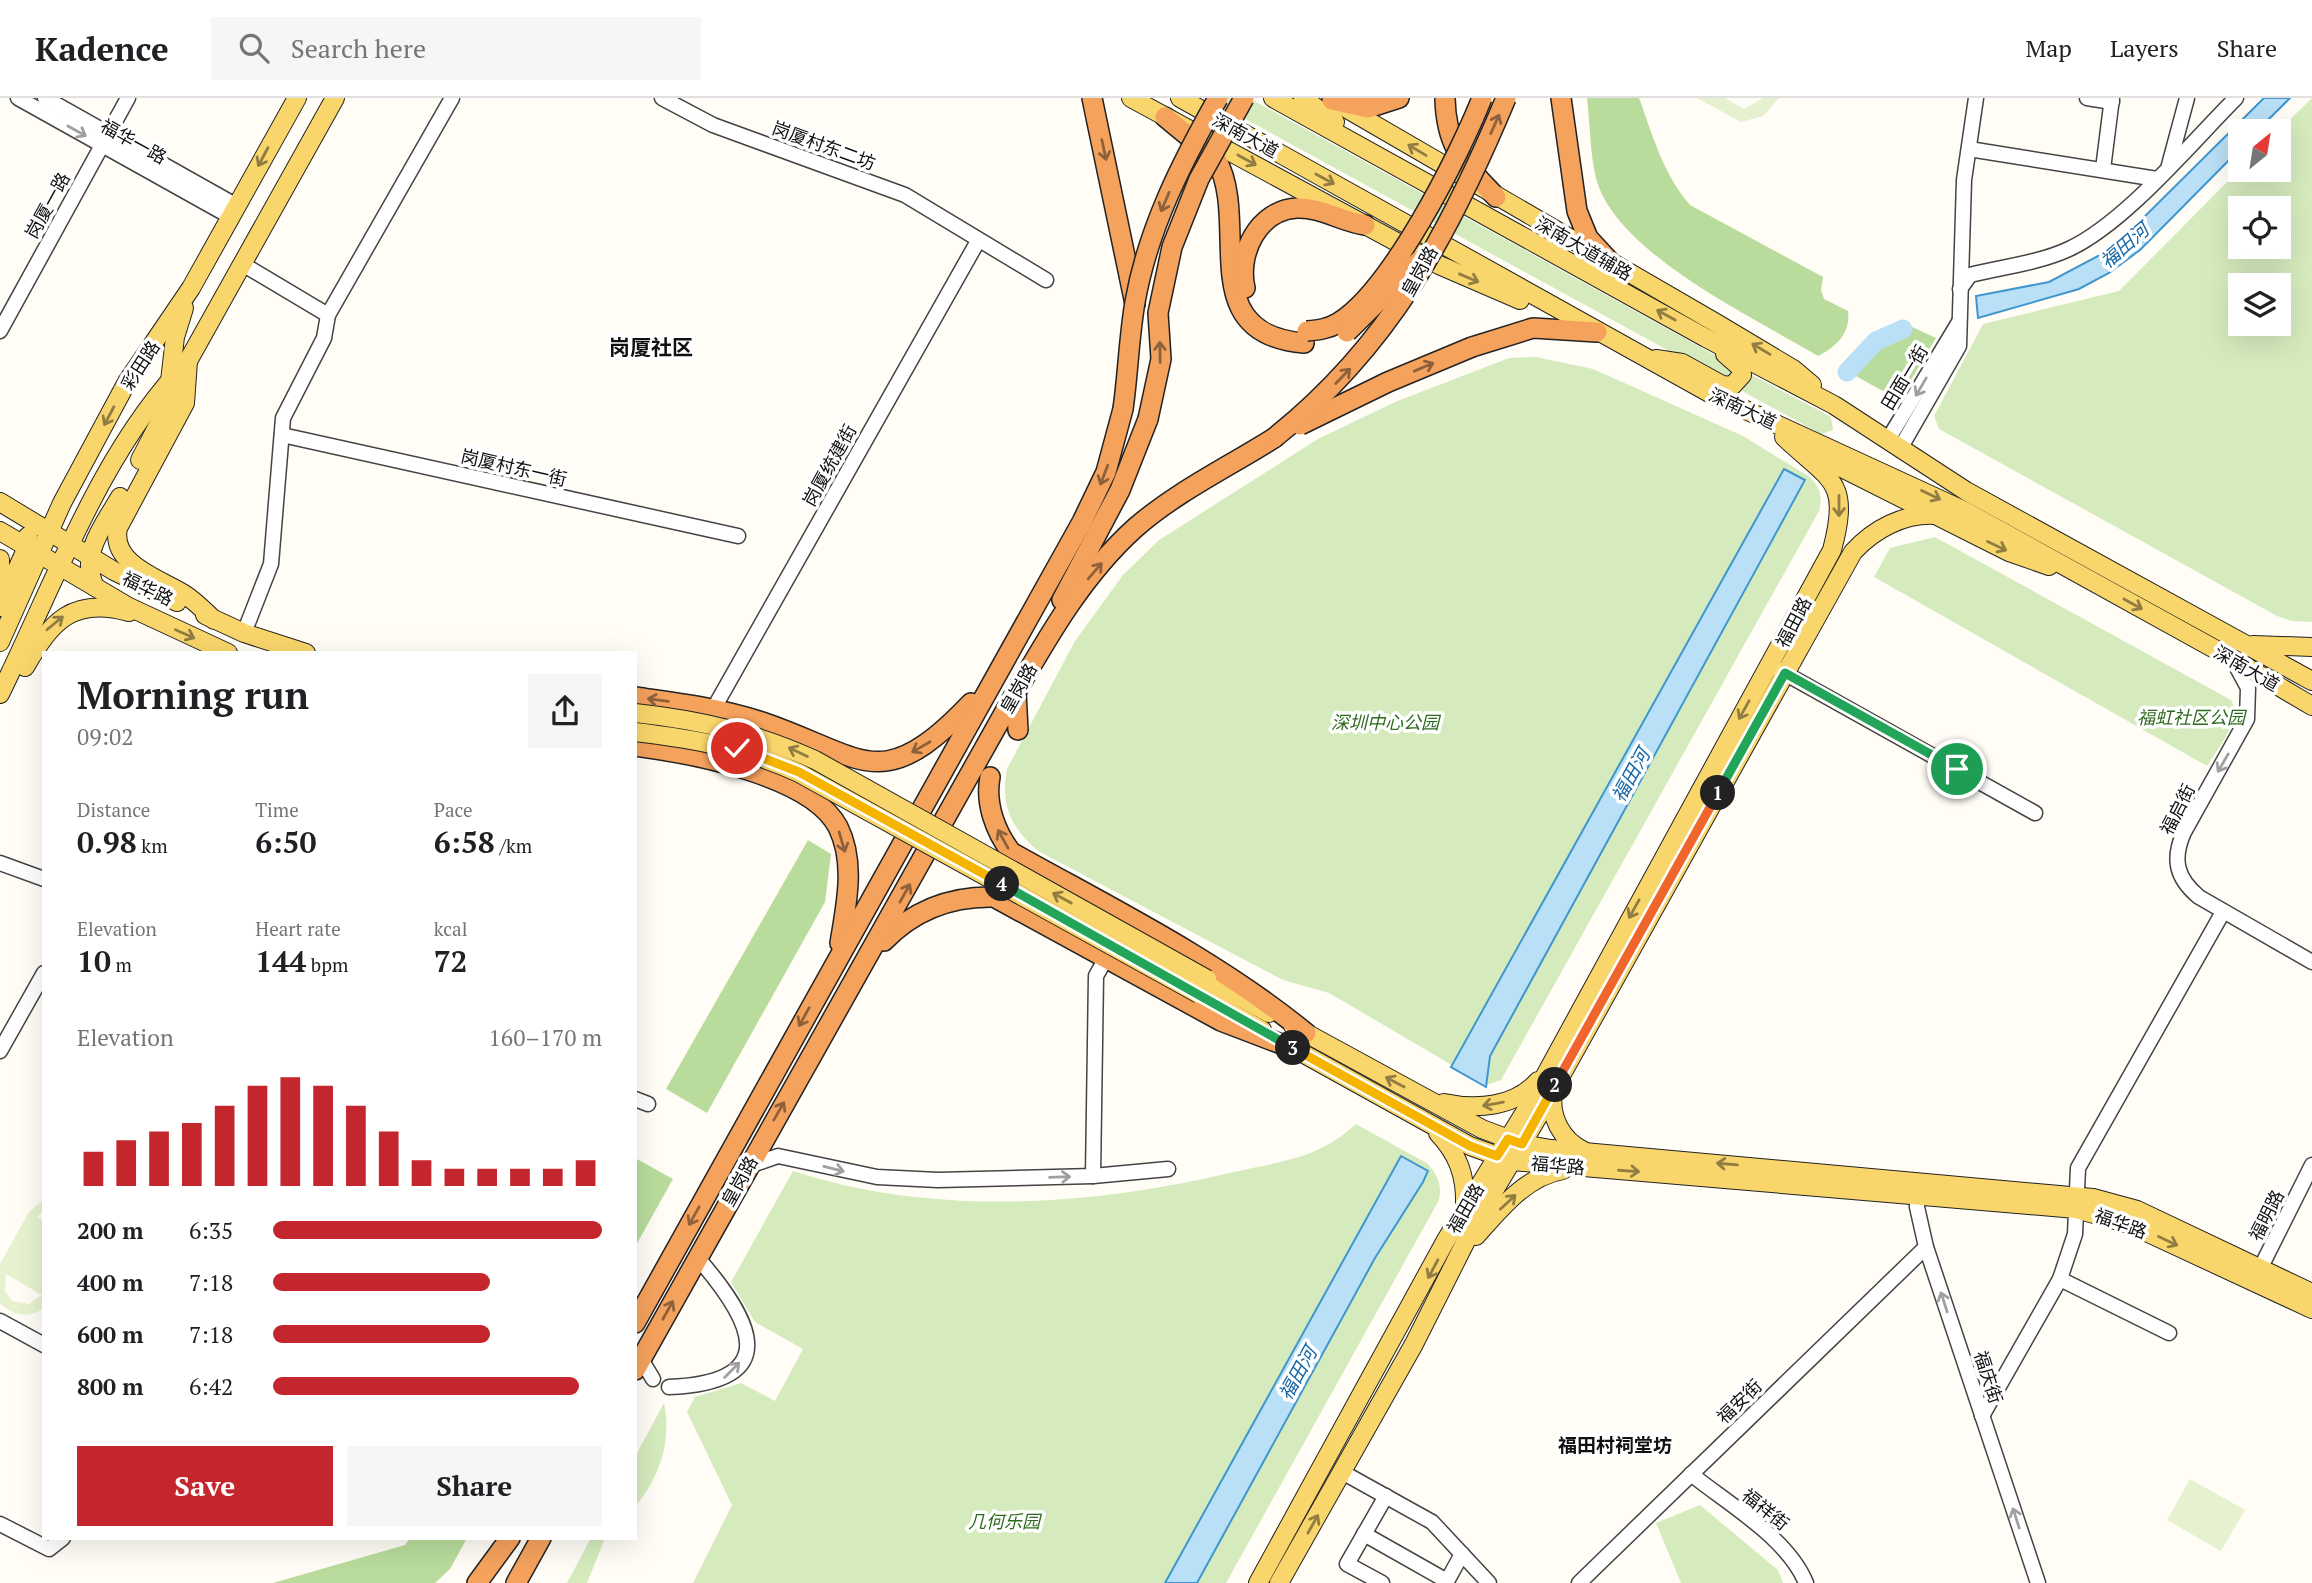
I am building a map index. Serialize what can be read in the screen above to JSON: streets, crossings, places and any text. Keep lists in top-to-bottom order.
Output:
{
  "streets": {
    "highway": ["皇岗路"],
    "main road": [
      "深南大道",
      "深南大道辅路",
      "彩田路",
      "福华路",
      "福田路"
    ],
    "street": [
      "福华一路",
      "岗厦村东二坊",
      "岗厦一路",
      "田面一街",
      "岗厦统建街",
      "岗厦村东一街",
      "福启街",
      "福明路",
      "福庆街",
      "福安街",
      "福祥街"
    ]
  },
  "crossings": [
    ["深南大道", "深南大道辅路"],
    ["深南大道", "田面一街"],
    ["深南大道", "福启街"],
    ["福华一路", "岗厦一路"],
    ["福华一路", "彩田路"],
    ["岗厦村东二坊", "岗厦统建街"],
    ["彩田路", "福华路"],
    ["福华路", "福田路"],
    ["福华路", "福明路"],
    ["福华路", "福庆街"],
    ["福庆街", "福安街"],
    ["福安街", "福祥街"]
  ],
  "one_way": ["福启街", "福庆街"],
  "districts": ["岗厦社区", "福田村祠堂坊"],
  "water": ["福田河"],
  "parks": ["福虹社区公园", "深圳中心公园", "几何乐园"],
  "north": "top right",
  "page": {
    "header": "Kadence",
    "search": "Search here",
    "nav": ["Map", "Layers", "Share"],
    "heading": ["Morning run", "09:02"],
    "stats": [
      ["Distance", "0.98 km"],
      ["Time", "6:50"],
      ["Pace", "6:58 /km"],
      ["Elevation", "10 m"],
      ["Heart rate", "144 bpm"],
      ["kcal", "72"]
    ],
    "pins": [
      "1",
      "4",
      "3",
      "2"
    ],
    "chart": ["Elevation", "160–170 m"],
    "list": [
      {
        "name": "200 m",
        "note": "6:35"
      },
      {
        "name": "400 m",
        "note": "7:18"
      },
      {
        "name": "600 m",
        "note": "7:18"
      },
      {
        "name": "800 m",
        "note": "6:42"
      }
    ],
    "buttons": ["Save", "Share"]
  }
}
